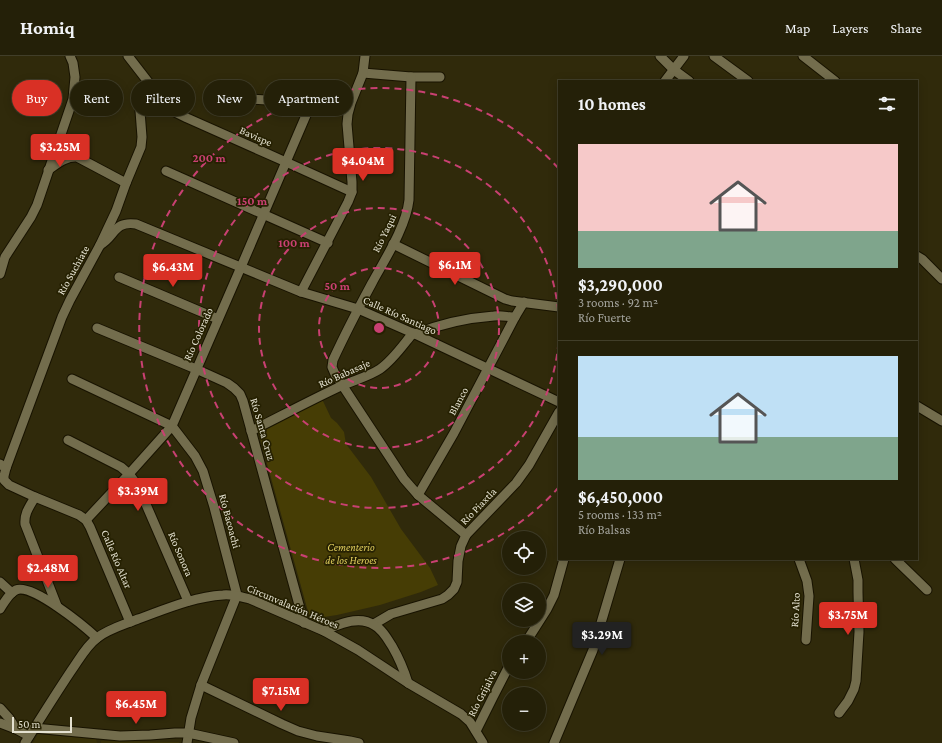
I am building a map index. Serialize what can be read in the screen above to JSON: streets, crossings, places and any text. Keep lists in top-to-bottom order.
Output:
{
  "streets": {
    "street": [
      "Bavispe",
      "Río Yaqui",
      "Río Suchiate",
      "Calle Río Santiago",
      "Río Colorado",
      "Río Babasaje",
      "Blanco",
      "Río Santa Cruz",
      "Río Piaxtla",
      "Río Bacoachi",
      "Río Sonora",
      "Calle Río Altar",
      "Circunvalación Héroes",
      "Río Alto",
      "Río Grijalva"
    ]
  },
  "crossings": [
    ["Bavispe", "Río Colorado"],
    ["Río Yaqui", "Calle Río Santiago"],
    ["Río Yaqui", "Río Babasaje"],
    ["Río Yaqui", "Blanco"],
    ["Río Yaqui", "Río Piaxtla"],
    ["Río Suchiate", "Calle Río Santiago"],
    ["Calle Río Santiago", "Río Colorado"],
    ["Calle Río Santiago", "Río Babasaje"],
    ["Calle Río Santiago", "Blanco"],
    ["Río Colorado", "Río Santa Cruz"],
    ["Río Colorado", "Río Bacoachi"],
    ["Río Colorado", "Río Sonora"],
    ["Río Colorado", "Calle Río Altar"],
    ["Río Babasaje", "Río Santa Cruz"],
    ["Río Santa Cruz", "Circunvalación Héroes"],
    ["Río Bacoachi", "Circunvalación Héroes"],
    ["Río Sonora", "Circunvalación Héroes"],
    ["Calle Río Altar", "Circunvalación Héroes"],
    ["Circunvalación Héroes", "Río Grijalva"]
  ],
  "parks": ["Cementerio de los Heroes"],
  "scale_bar": "50 m",
  "page": {
    "header": "Homiq",
    "nav": ["Map", "Layers", "Share"],
    "chip": [
      "Buy",
      "Rent",
      "Filters",
      "New",
      "Apartment"
    ],
    "heading": "10 homes",
    "list": [
      {
        "name": "$3,290,000",
        "note": "3 rooms · 92 m² · Río Fuerte"
      },
      {
        "name": "$6,450,000",
        "note": "5 rooms · 133 m² · Río Balsas"
      }
    ],
    "price": [
      "$3.25M",
      "$4.04M",
      "$6.1M",
      "$6.43M",
      "$3.39M",
      "$2.48M",
      "$3.75M",
      "$3.29M",
      "$7.15M",
      "$6.45M"
    ],
    "map_buttons": ["+", "−"],
    "scale": "50 m"
  },
  "rings": [
    "200 m",
    "150 m",
    "100 m",
    "50 m"
  ]
}
